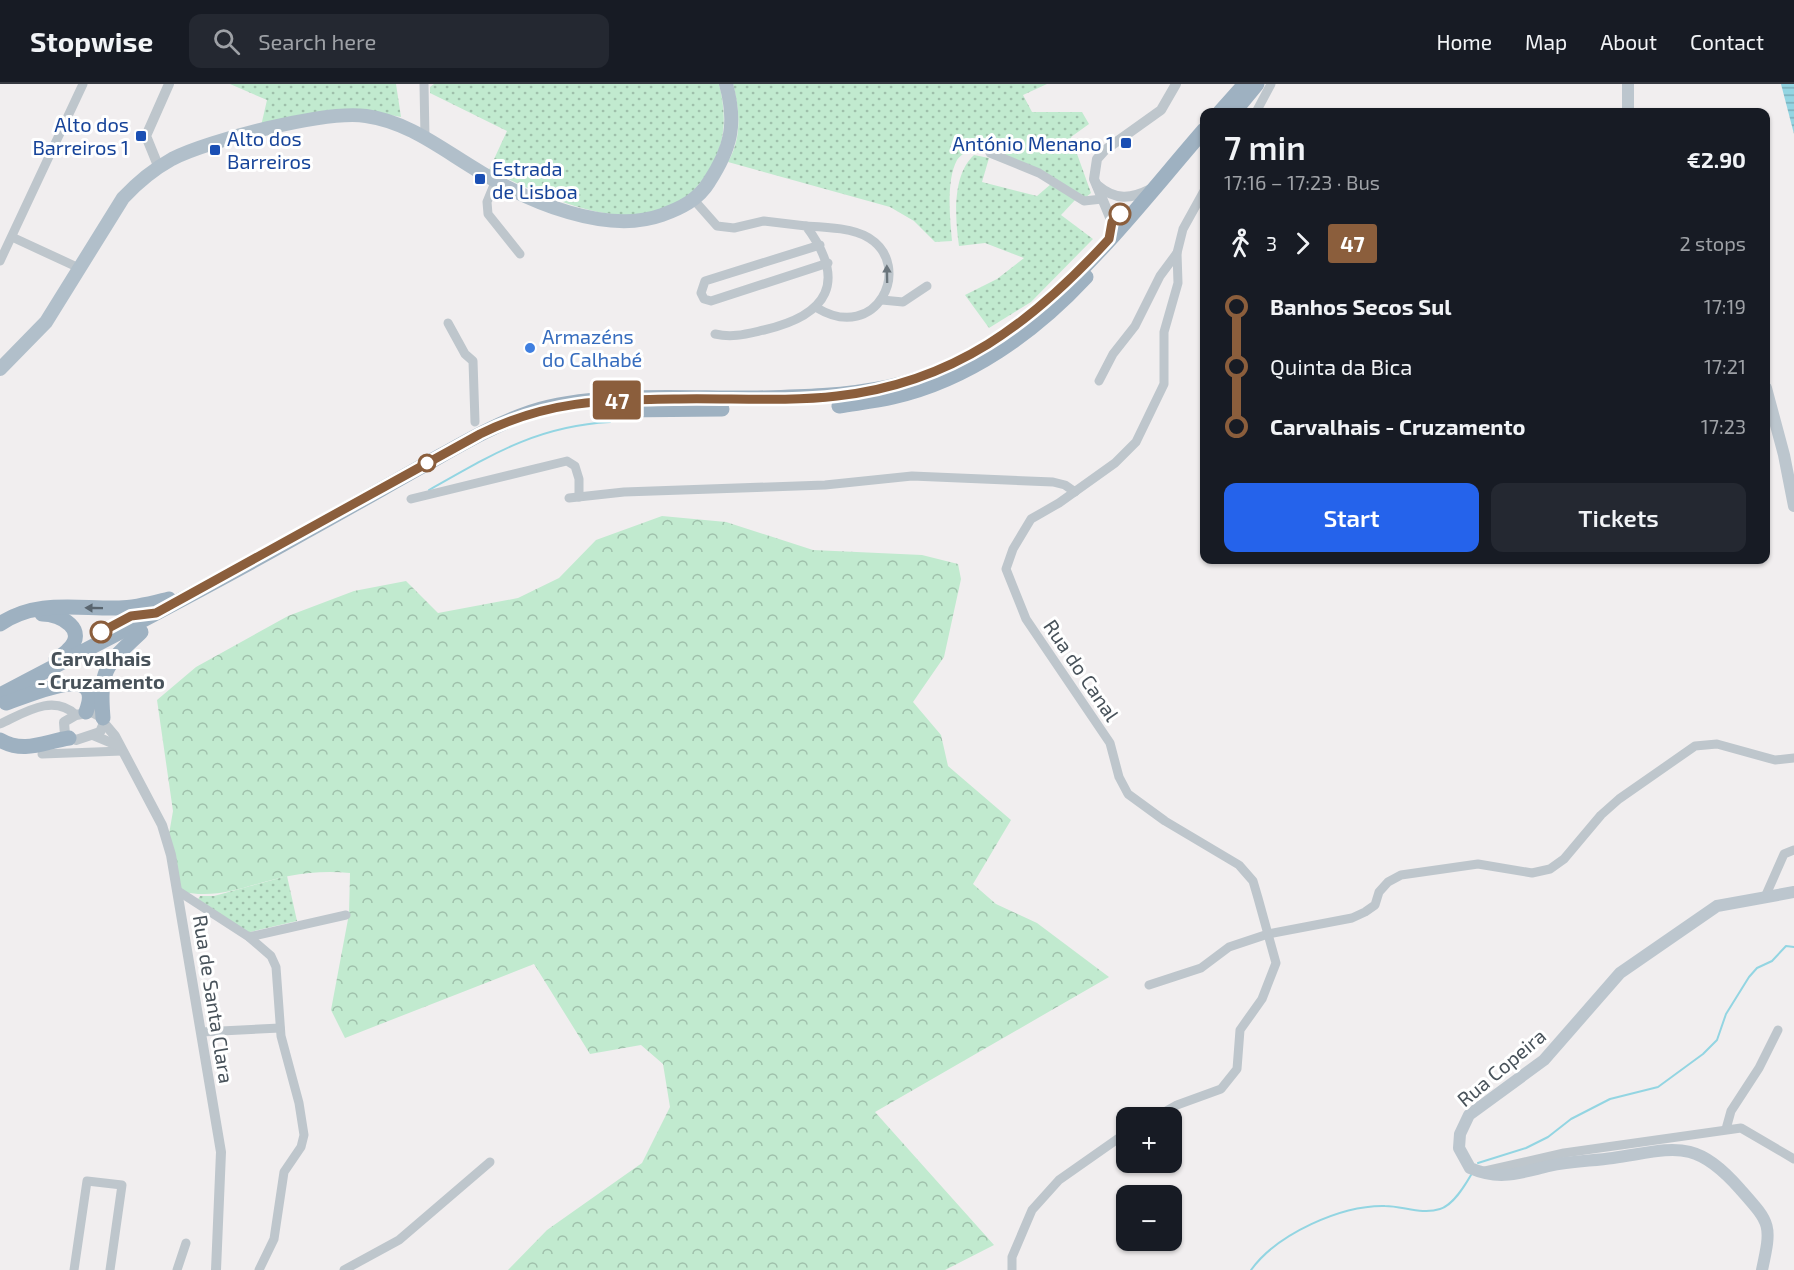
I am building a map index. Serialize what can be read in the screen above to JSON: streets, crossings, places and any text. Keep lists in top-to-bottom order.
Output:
{
  "streets": {
    "main road": ["Rua Copeira"],
    "street": ["Rua do Canal", "Rua de Santa Clara"]
  },
  "places": {
    "transit": [
      "Alto dos Barreiros 1",
      "António Menano 1",
      "Alto dos Barreiros",
      "Estrada de Lisboa"
    ],
    "other": ["Armazéns do Calhabé", "Carvalhais - Cruzamento"]
  },
  "lines": ["bus line 47"],
  "page": {
    "header": "Stopwise",
    "search": "Search here",
    "nav": [
      "Home",
      "Map",
      "About",
      "Contact"
    ],
    "on_map": "47",
    "heading": ["7 min", "17:16 – 17:23 · Bus", "€2.90"],
    "legs": ["3", "47", "2 stops"],
    "list": [
      {
        "name": "Banhos Secos Sul",
        "value": "17:19"
      },
      {
        "name": "Quinta da Bica",
        "value": "17:21"
      },
      {
        "name": "Carvalhais - Cruzamento",
        "value": "17:23"
      }
    ],
    "buttons": ["Start", "Tickets"],
    "map_buttons": ["+", "−"]
  }
}
